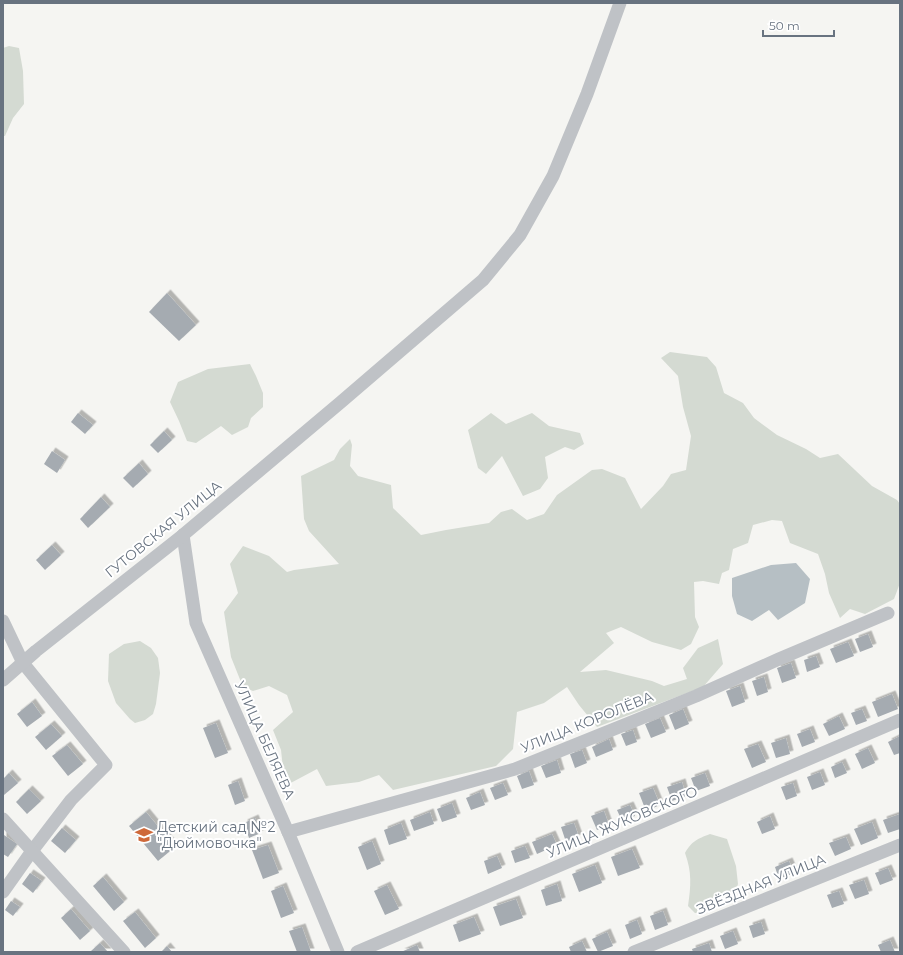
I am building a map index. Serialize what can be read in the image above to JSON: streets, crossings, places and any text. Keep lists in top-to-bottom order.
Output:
{
  "streets": {
    "street": [
      "ГУТОВСКАЯ УЛИЦА",
      "УЛИЦА КОРОЛЁВА",
      "УЛИЦА БЕЛЯЕВА",
      "УЛИЦА ЖУКОВСКОГО",
      "ЗВЁЗДНАЯ УЛИЦА"
    ]
  },
  "crossings": [
    ["ГУТОВСКАЯ УЛИЦА", "УЛИЦА БЕЛЯЕВА"],
    ["УЛИЦА КОРОЛЁВА", "УЛИЦА БЕЛЯЕВА"]
  ],
  "places": {
    "school or university": ["Детский сад №2 \"Дюймовочка\""]
  },
  "scale_bar": "50 m"
}
